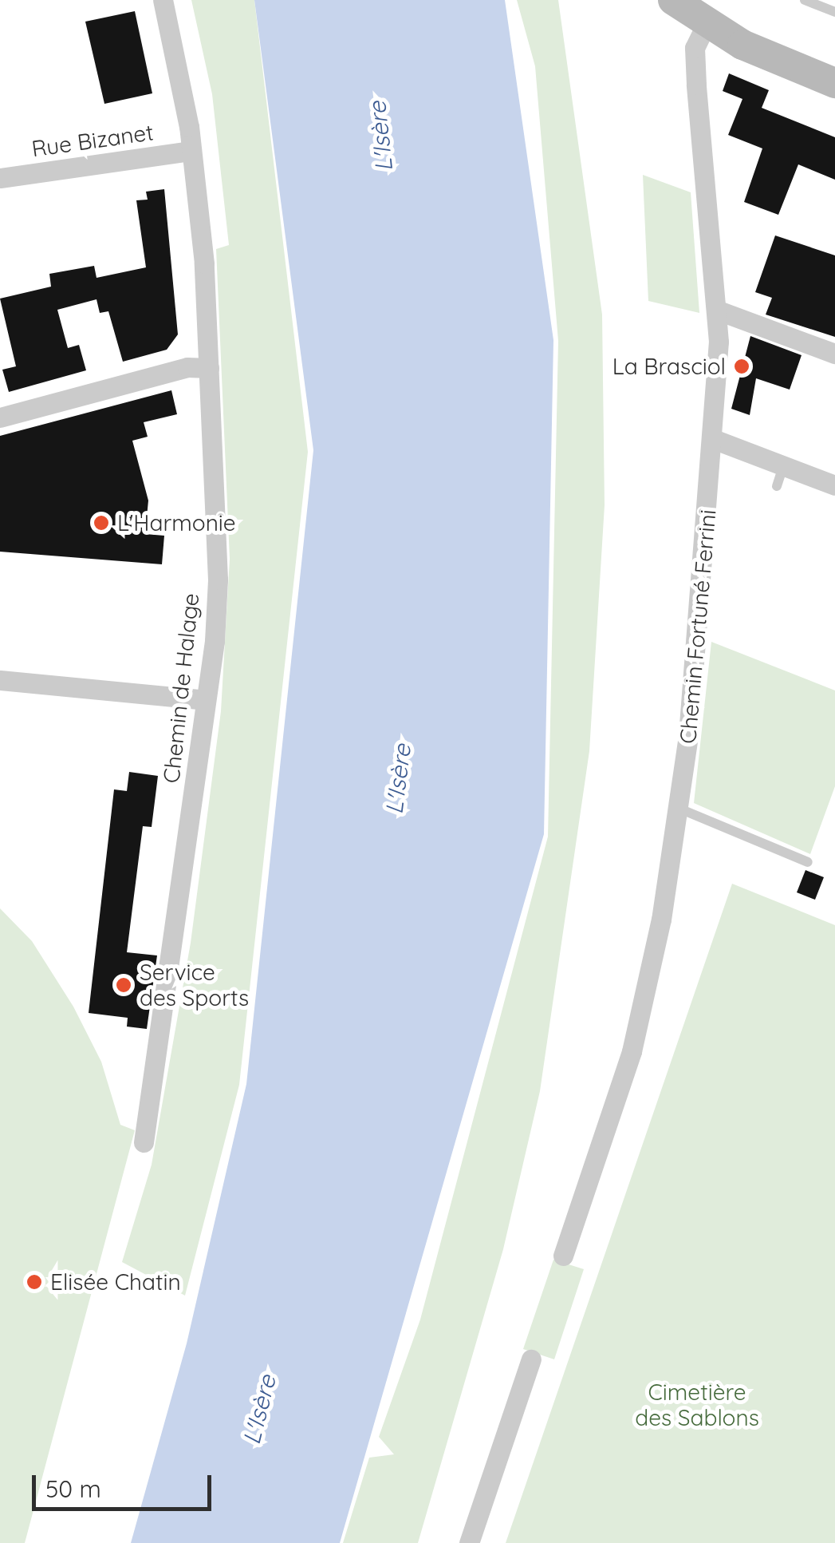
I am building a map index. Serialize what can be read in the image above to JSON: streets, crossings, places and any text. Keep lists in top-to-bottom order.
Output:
{
  "streets": {
    "street": ["Rue Bizanet", "Chemin Fortuné Ferrini", "Chemin de Halage"]
  },
  "crossings": [
    ["Rue Bizanet", "Chemin de Halage"]
  ],
  "water": ["L'Isère"],
  "parks": ["Cimetière des Sablons"],
  "places": [
    "La Brasciol",
    "L'Harmonie",
    "Service des Sports",
    "Elisée Chatin"
  ],
  "scale_bar": "50 m"
}
